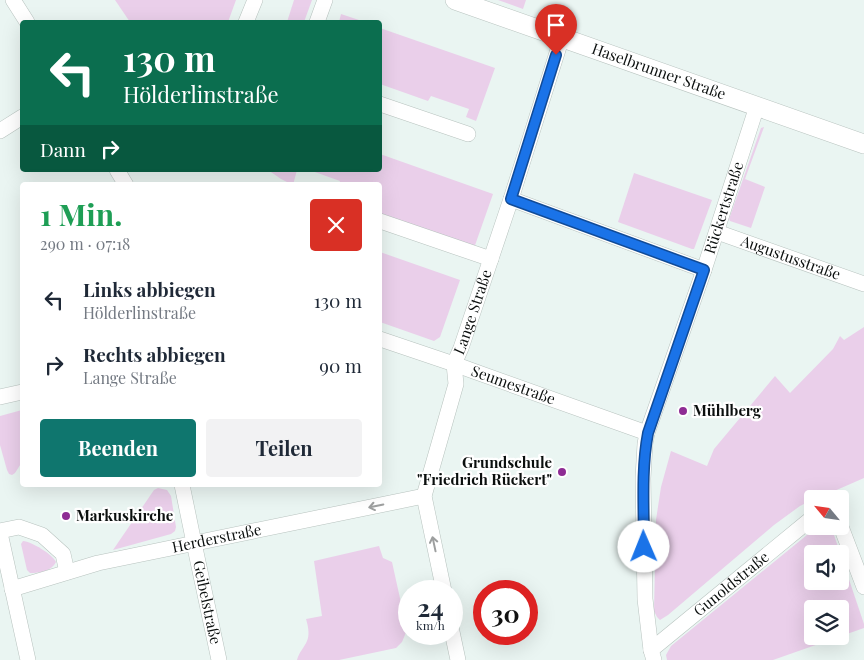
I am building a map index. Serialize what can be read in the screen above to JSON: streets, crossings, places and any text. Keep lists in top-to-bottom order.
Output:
{
  "streets": {
    "street": [
      "Haselbrunner Straße",
      "Rückertstraße",
      "Augustusstraße",
      "Lange Straße",
      "Seumestraße",
      "Herderstraße",
      "Gunoldstraße",
      "Geibelstraße"
    ]
  },
  "crossings": [
    ["Haselbrunner Straße", "Rückertstraße"],
    ["Haselbrunner Straße", "Lange Straße"],
    ["Rückertstraße", "Augustusstraße"],
    ["Rückertstraße", "Seumestraße"],
    ["Rückertstraße", "Gunoldstraße"],
    ["Lange Straße", "Seumestraße"],
    ["Lange Straße", "Herderstraße"],
    ["Herderstraße", "Geibelstraße"]
  ],
  "one_way": ["Herderstraße"],
  "places": ["Mühlberg", "Grundschule \"Friedrich Rückert\"", "Markuskirche"],
  "north": "top left",
  "page": {
    "turn": ["130 m", "Hölderlinstraße"],
    "then": "Dann",
    "heading": ["1 Min.", "290 m · 07:18"],
    "list": [
      {
        "name": "Links abbiegen",
        "note": "Hölderlinstraße",
        "value": "130 m"
      },
      {
        "name": "Rechts abbiegen",
        "note": "Lange Straße",
        "value": "90 m"
      }
    ],
    "buttons": ["Beenden", "Teilen"],
    "speed": "24 km/h",
    "limit": "30"
  }
}
